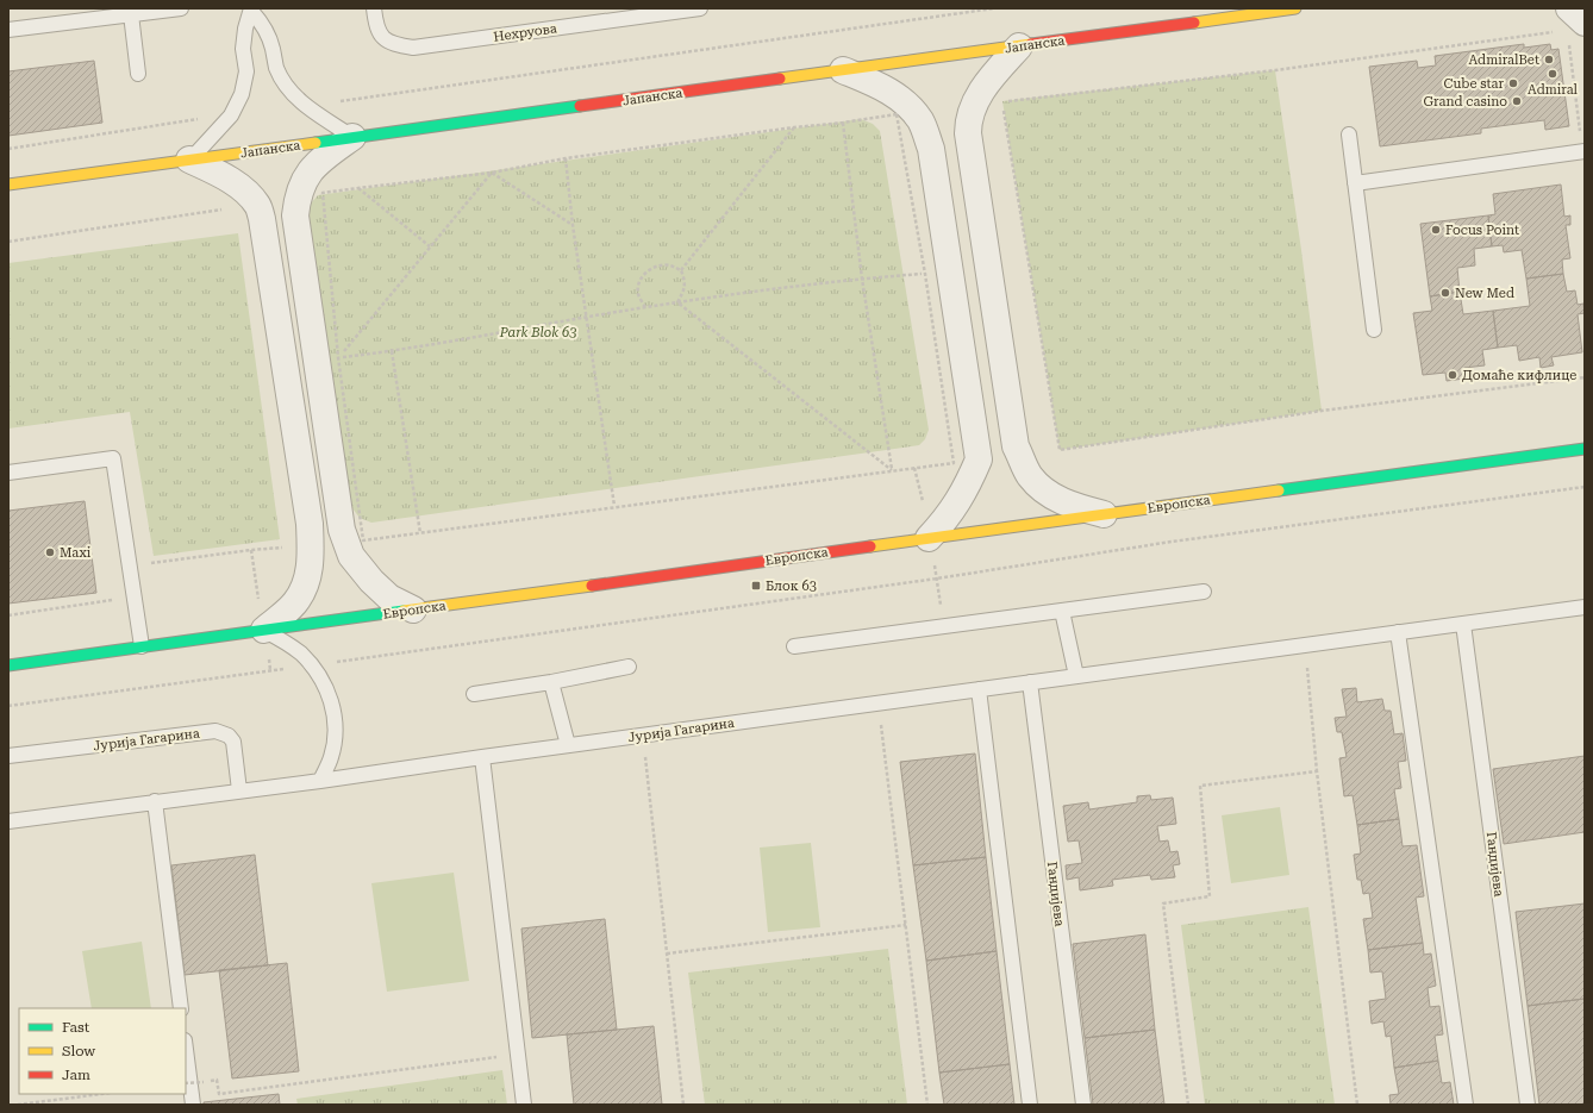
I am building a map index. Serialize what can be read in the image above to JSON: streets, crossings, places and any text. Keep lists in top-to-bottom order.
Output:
{
  "streets": {
    "street": ["Јапанска", "Европска"],
    "lane": ["Нехруова", "Јурија Гагарина", "Гандијева"]
  },
  "parks": ["Park Blok 63"],
  "places": {
    "other": [
      "AdmiralBet",
      "Admiral",
      "Cube star",
      "Grand casino",
      "Focus Point",
      "New Med",
      "Домаће кифлице",
      "Maxi"
    ],
    "transit": ["Блок 63"]
  },
  "legend": ["Fast", "Slow", "Jam"]
}
